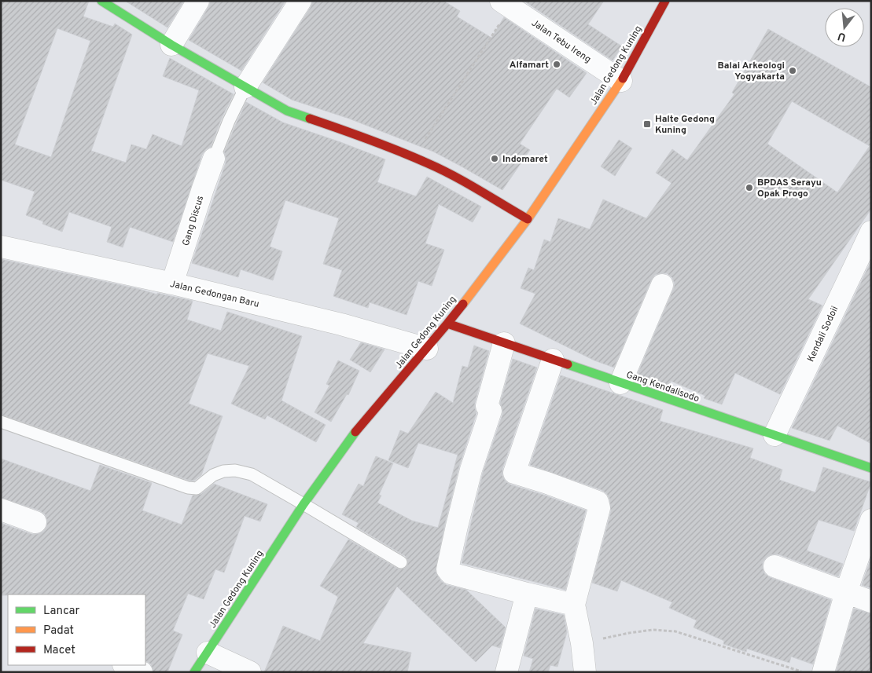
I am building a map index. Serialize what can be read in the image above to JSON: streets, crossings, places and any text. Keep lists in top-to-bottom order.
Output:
{
  "streets": {
    "street": [
      "Jalan Tebu Ireng",
      "Jalan Gedong Kuning",
      "Gang Discus",
      "Jalan Gedongan Baru",
      "Kendali Sodoii",
      "Gang Kendalisodo"
    ]
  },
  "crossings": [
    ["Jalan Tebu Ireng", "Jalan Gedong Kuning"],
    ["Jalan Gedong Kuning", "Jalan Gedongan Baru"],
    ["Jalan Gedong Kuning", "Gang Kendalisodo"],
    ["Gang Discus", "Jalan Gedongan Baru"],
    ["Kendali Sodoii", "Gang Kendalisodo"]
  ],
  "places": {
    "other": [
      "Alfamart",
      "Balai Arkeologi Yogyakarta",
      "Indomaret",
      "BPDAS Serayu Opak Progo"
    ],
    "transit": ["Halte Gedong Kuning"]
  },
  "legend": ["Lancar", "Padat", "Macet"],
  "north": "bottom"
}
